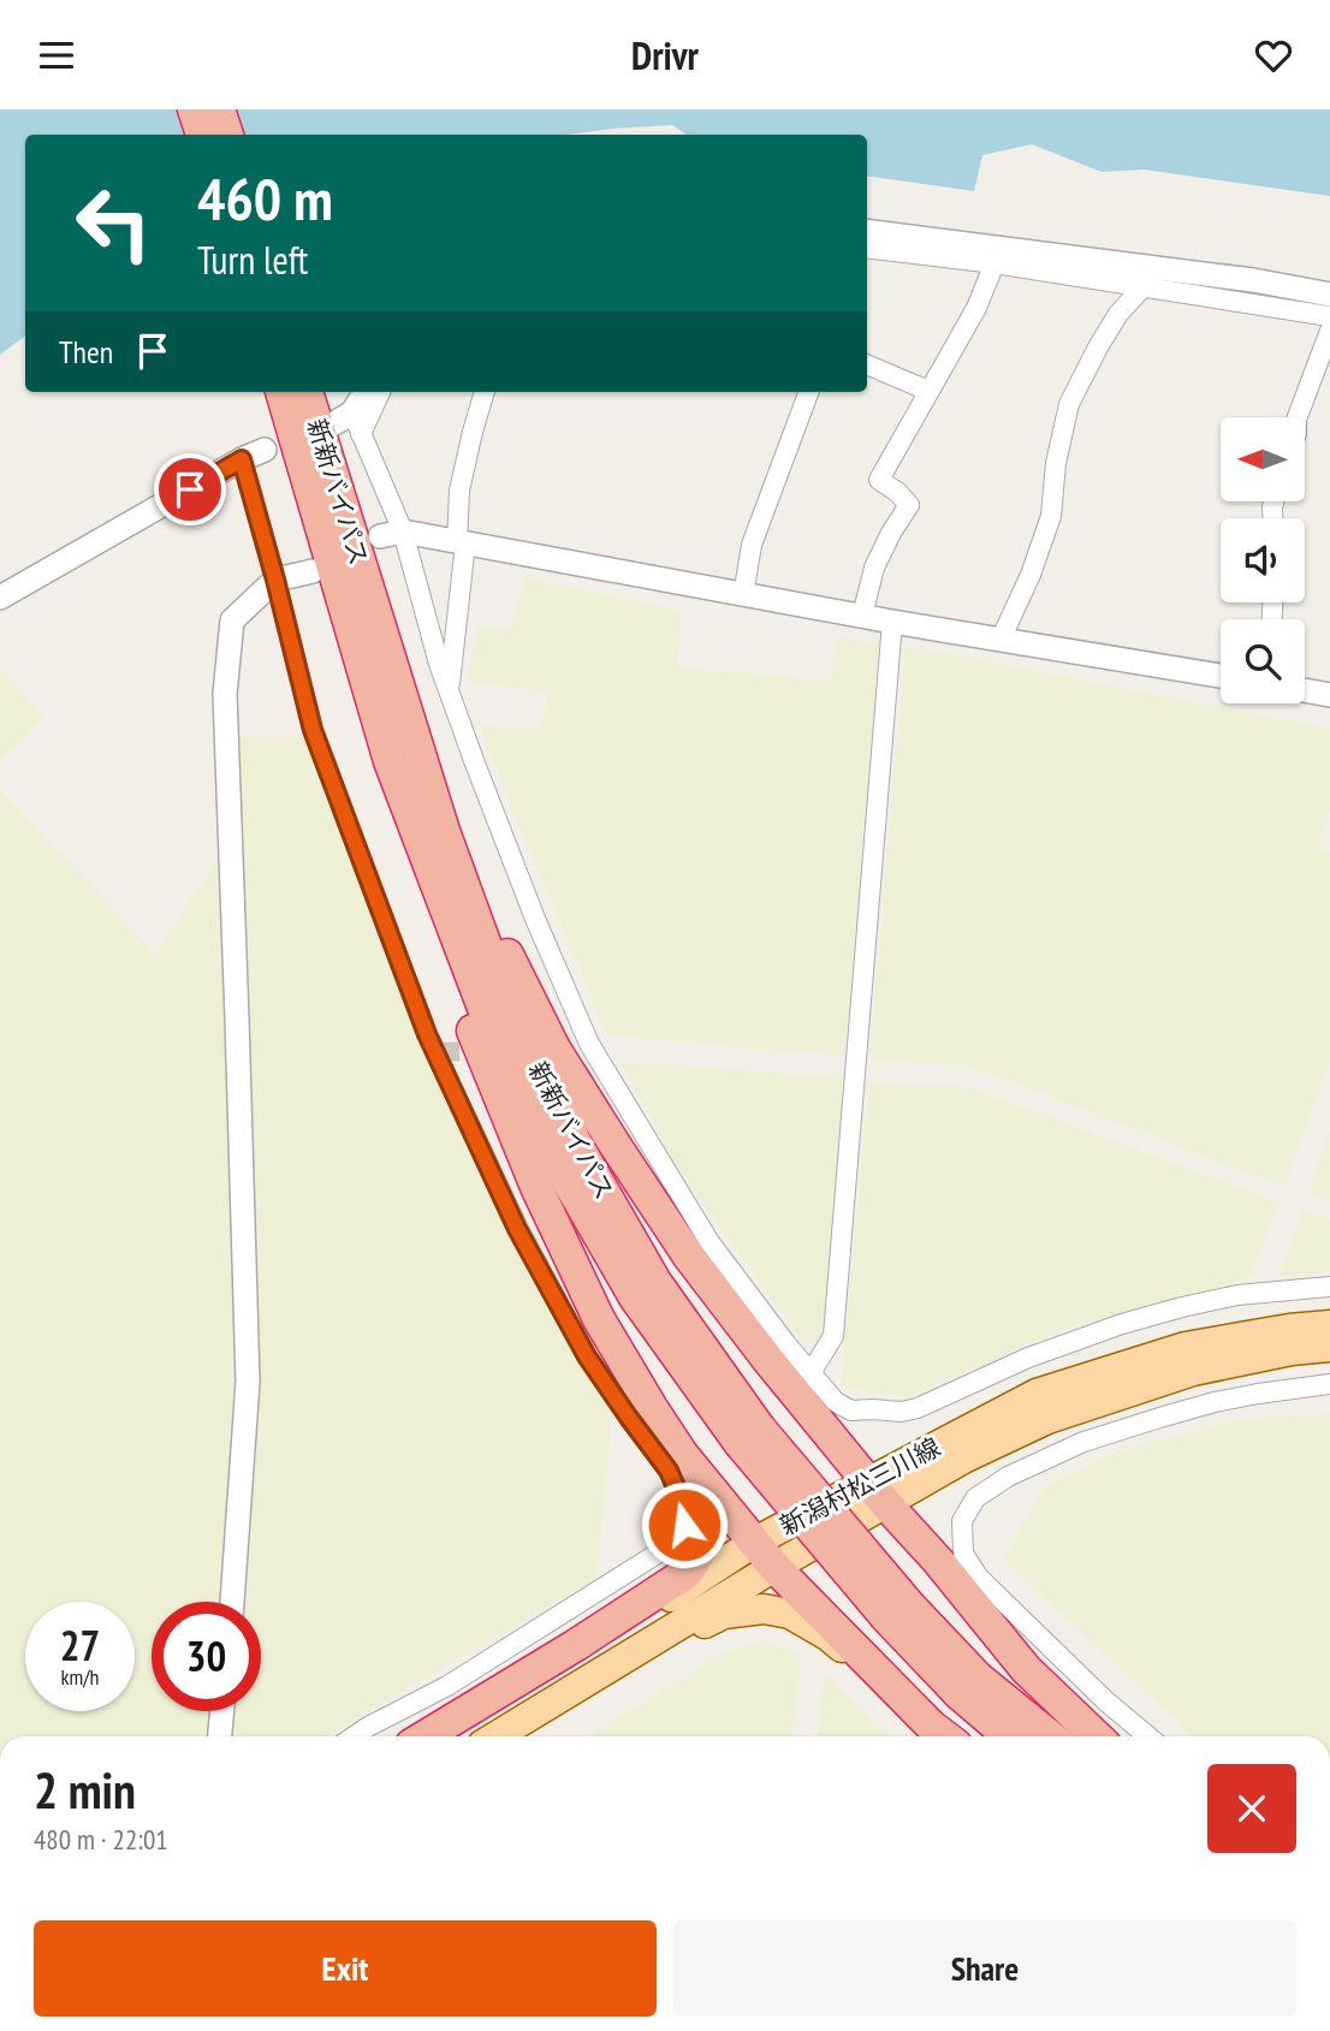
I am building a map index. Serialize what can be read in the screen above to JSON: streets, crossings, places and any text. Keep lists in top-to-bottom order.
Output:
{
  "streets": {
    "highway": ["新新バイパス"],
    "main road": ["新潟村松三川線"]
  },
  "north": "left",
  "page": {
    "header": "Drivr",
    "turn": ["460 m", "Turn left"],
    "then": "Then",
    "speed": "27 km/h",
    "limit": "30",
    "heading": ["2 min", "480 m · 22:01"],
    "buttons": ["Exit", "Share"]
  }
}
